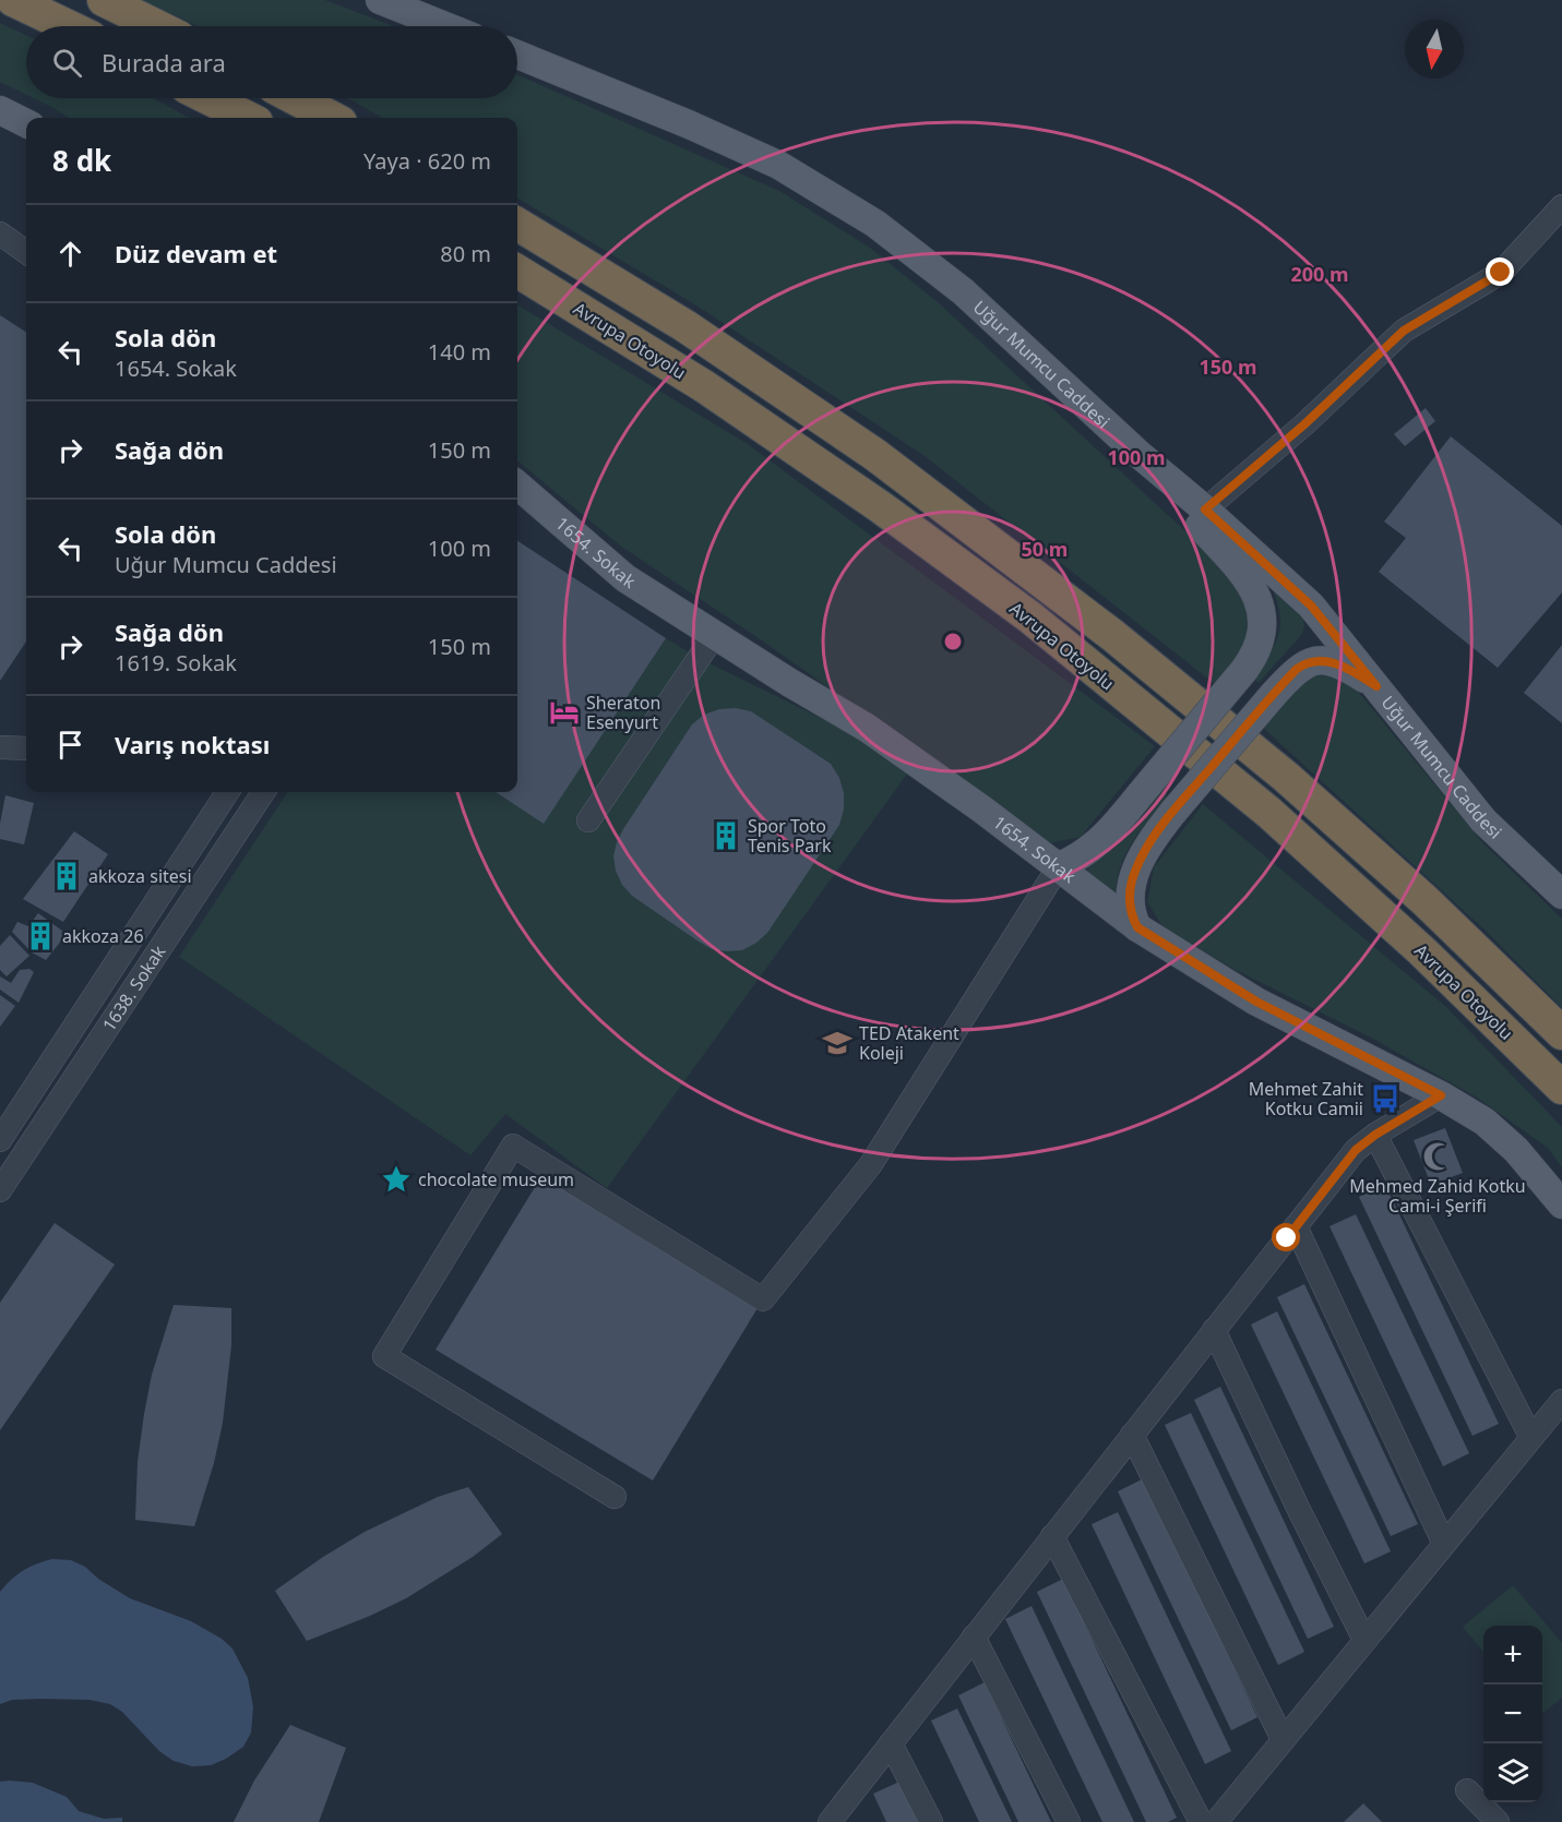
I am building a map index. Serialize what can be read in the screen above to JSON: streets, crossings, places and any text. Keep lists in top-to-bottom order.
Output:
{
  "streets": {
    "highway": ["Avrupa Otoyolu"],
    "main road": ["Uğur Mumcu Caddesi", "1654. Sokak"],
    "street": ["1638. Sokak"]
  },
  "places": {
    "hotel": ["Sheraton Esenyurt"],
    "building": ["Spor Toto Tenis Park", "akkoza sitesi", "akkoza 26"],
    "school or university": ["TED Atakent Koleji"],
    "bus stop": ["Mehmet Zahit Kotku Camii"],
    "mosque": ["Mehmed Zahid Kotku Cami-i Şerifi"],
    "place": ["chocolate museum"]
  },
  "north": "bottom",
  "page": {
    "search": "Burada ara",
    "heading": ["8 dk", "Yaya · 620 m"],
    "list": [
      ["Düz devam et", "80 m"],
      ["Sola dön", "1654. Sokak", "140 m"],
      ["Sağa dön", "150 m"],
      ["Sola dön", "Uğur Mumcu Caddesi", "100 m"],
      ["Sağa dön", "1619. Sokak", "150 m"],
      "Varış noktası"
    ],
    "map_buttons": ["+", "−"]
  },
  "rings": [
    "200 m",
    "150 m",
    "100 m",
    "50 m"
  ]
}
